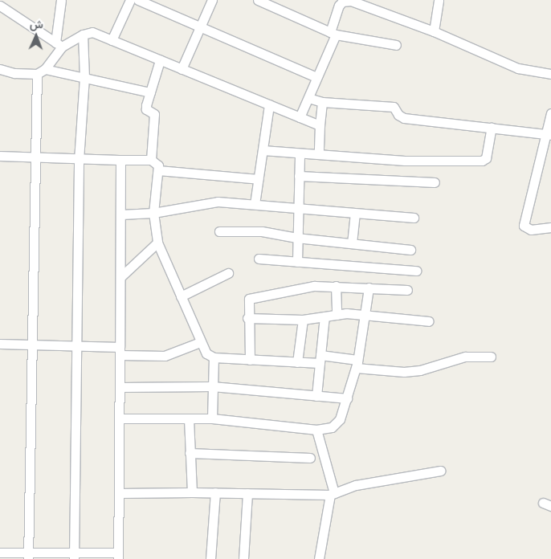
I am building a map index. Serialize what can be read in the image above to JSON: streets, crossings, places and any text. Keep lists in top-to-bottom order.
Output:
{
  "north": "top"
}
